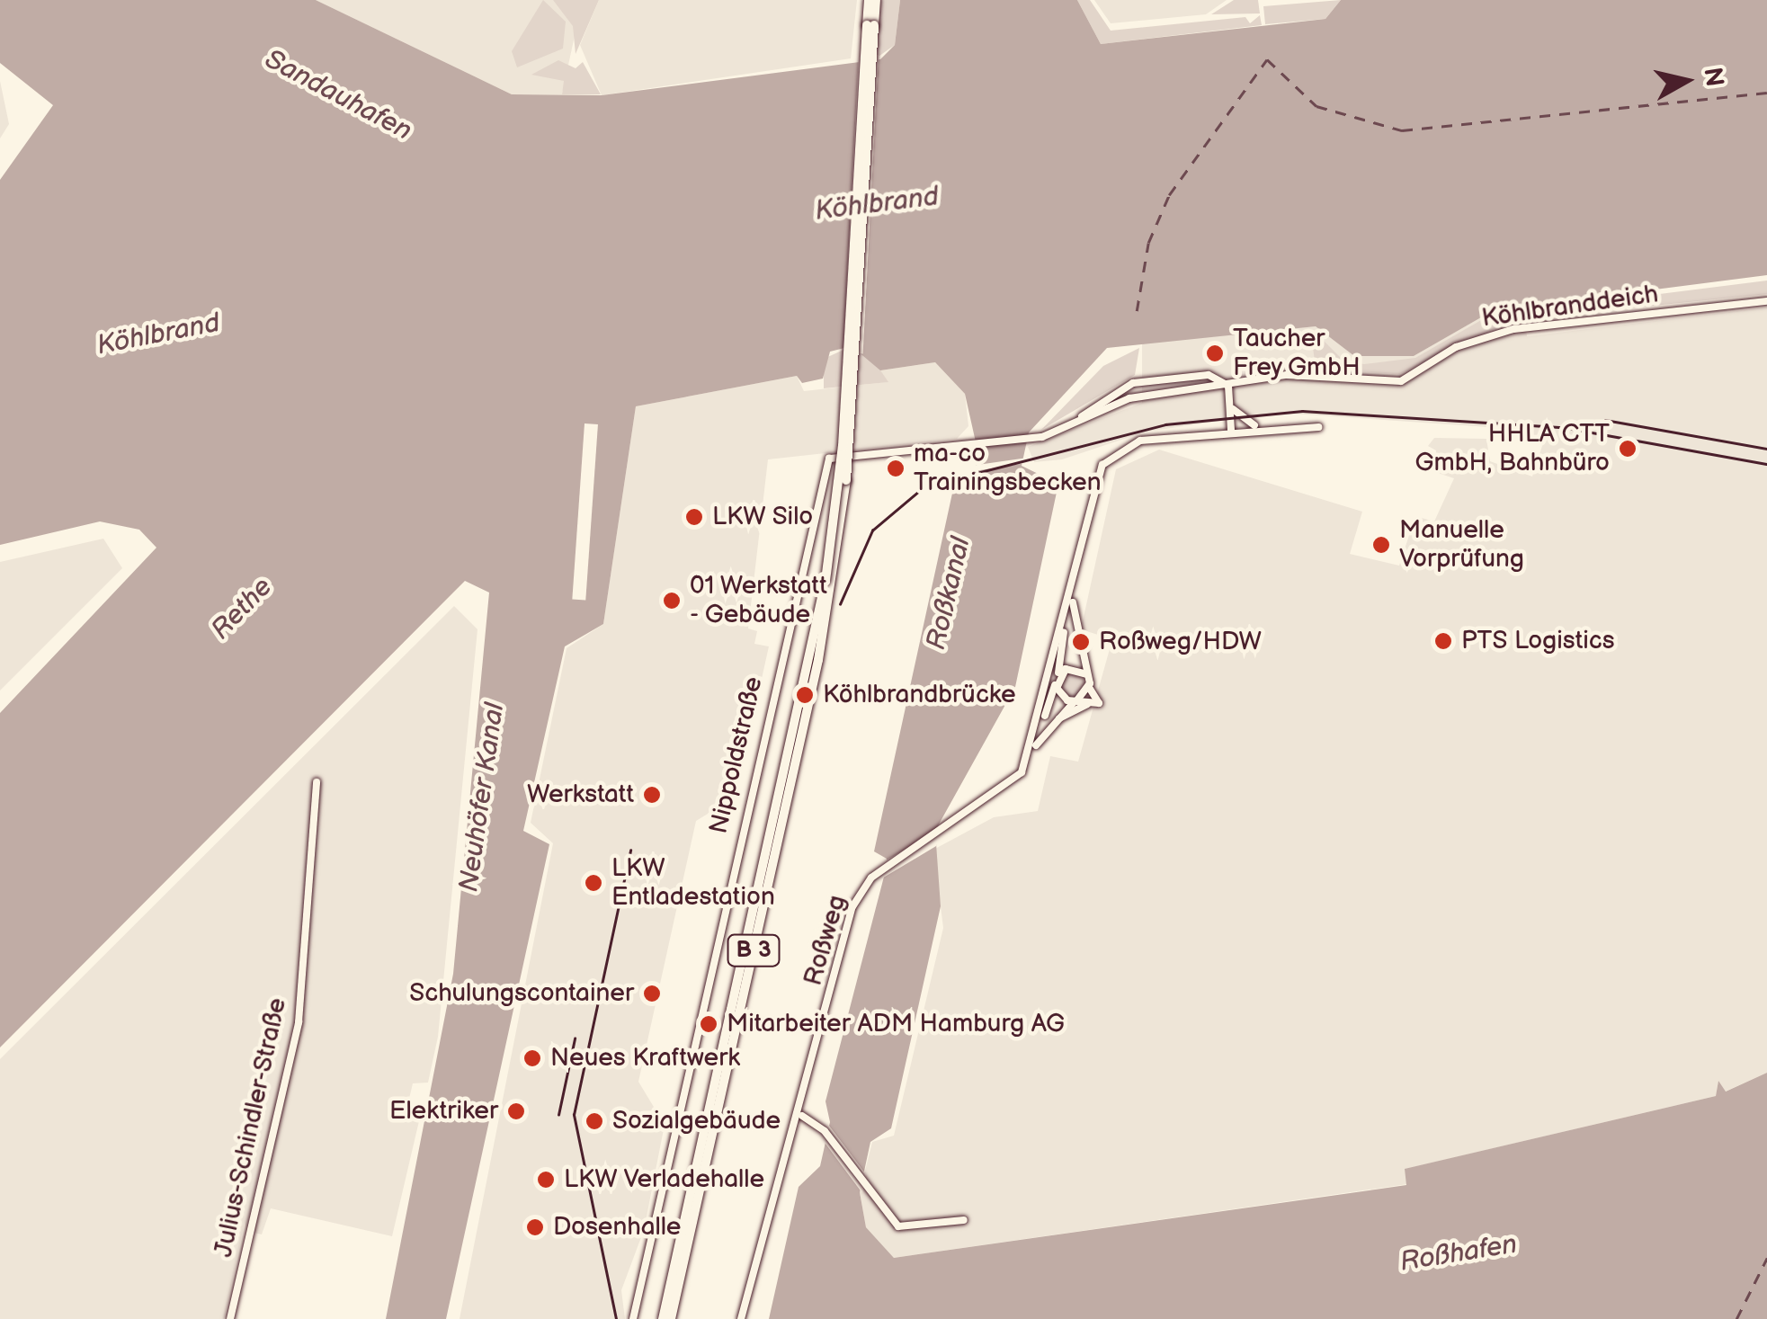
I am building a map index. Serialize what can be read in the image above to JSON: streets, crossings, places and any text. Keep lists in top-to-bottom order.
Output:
{
  "streets": {
    "main road": ["B 3"],
    "street": [
      "Köhlbranddeich",
      "Nippoldstraße",
      "Roßweg",
      "Julius-Schindler-Straße"
    ]
  },
  "crossings": [
    ["Köhlbranddeich", "Nippoldstraße"]
  ],
  "water": [
    "Sandauhafen",
    "Köhlbrand",
    "Roßkanal",
    "Rethe",
    "Neuhöfer Kanal",
    "Roßhafen"
  ],
  "places": [
    "Taucher Frey GmbH",
    "HHLA CTT GmbH, Bahnbüro",
    "ma-co Trainingsbecken",
    "LKW Silo",
    "Manuelle Vorprüfung",
    "01 Werkstatt - Gebäude",
    "PTS Logistics",
    "Roßweg/HDW",
    "Köhlbrandbrücke",
    "Werkstatt",
    "LKW Entladestation",
    "Schulungscontainer",
    "Mitarbeiter ADM Hamburg AG",
    "Neues Kraftwerk",
    "Elektriker",
    "Sozialgebäude",
    "LKW Verladehalle",
    "Dosenhalle"
  ],
  "north": "right"
}
